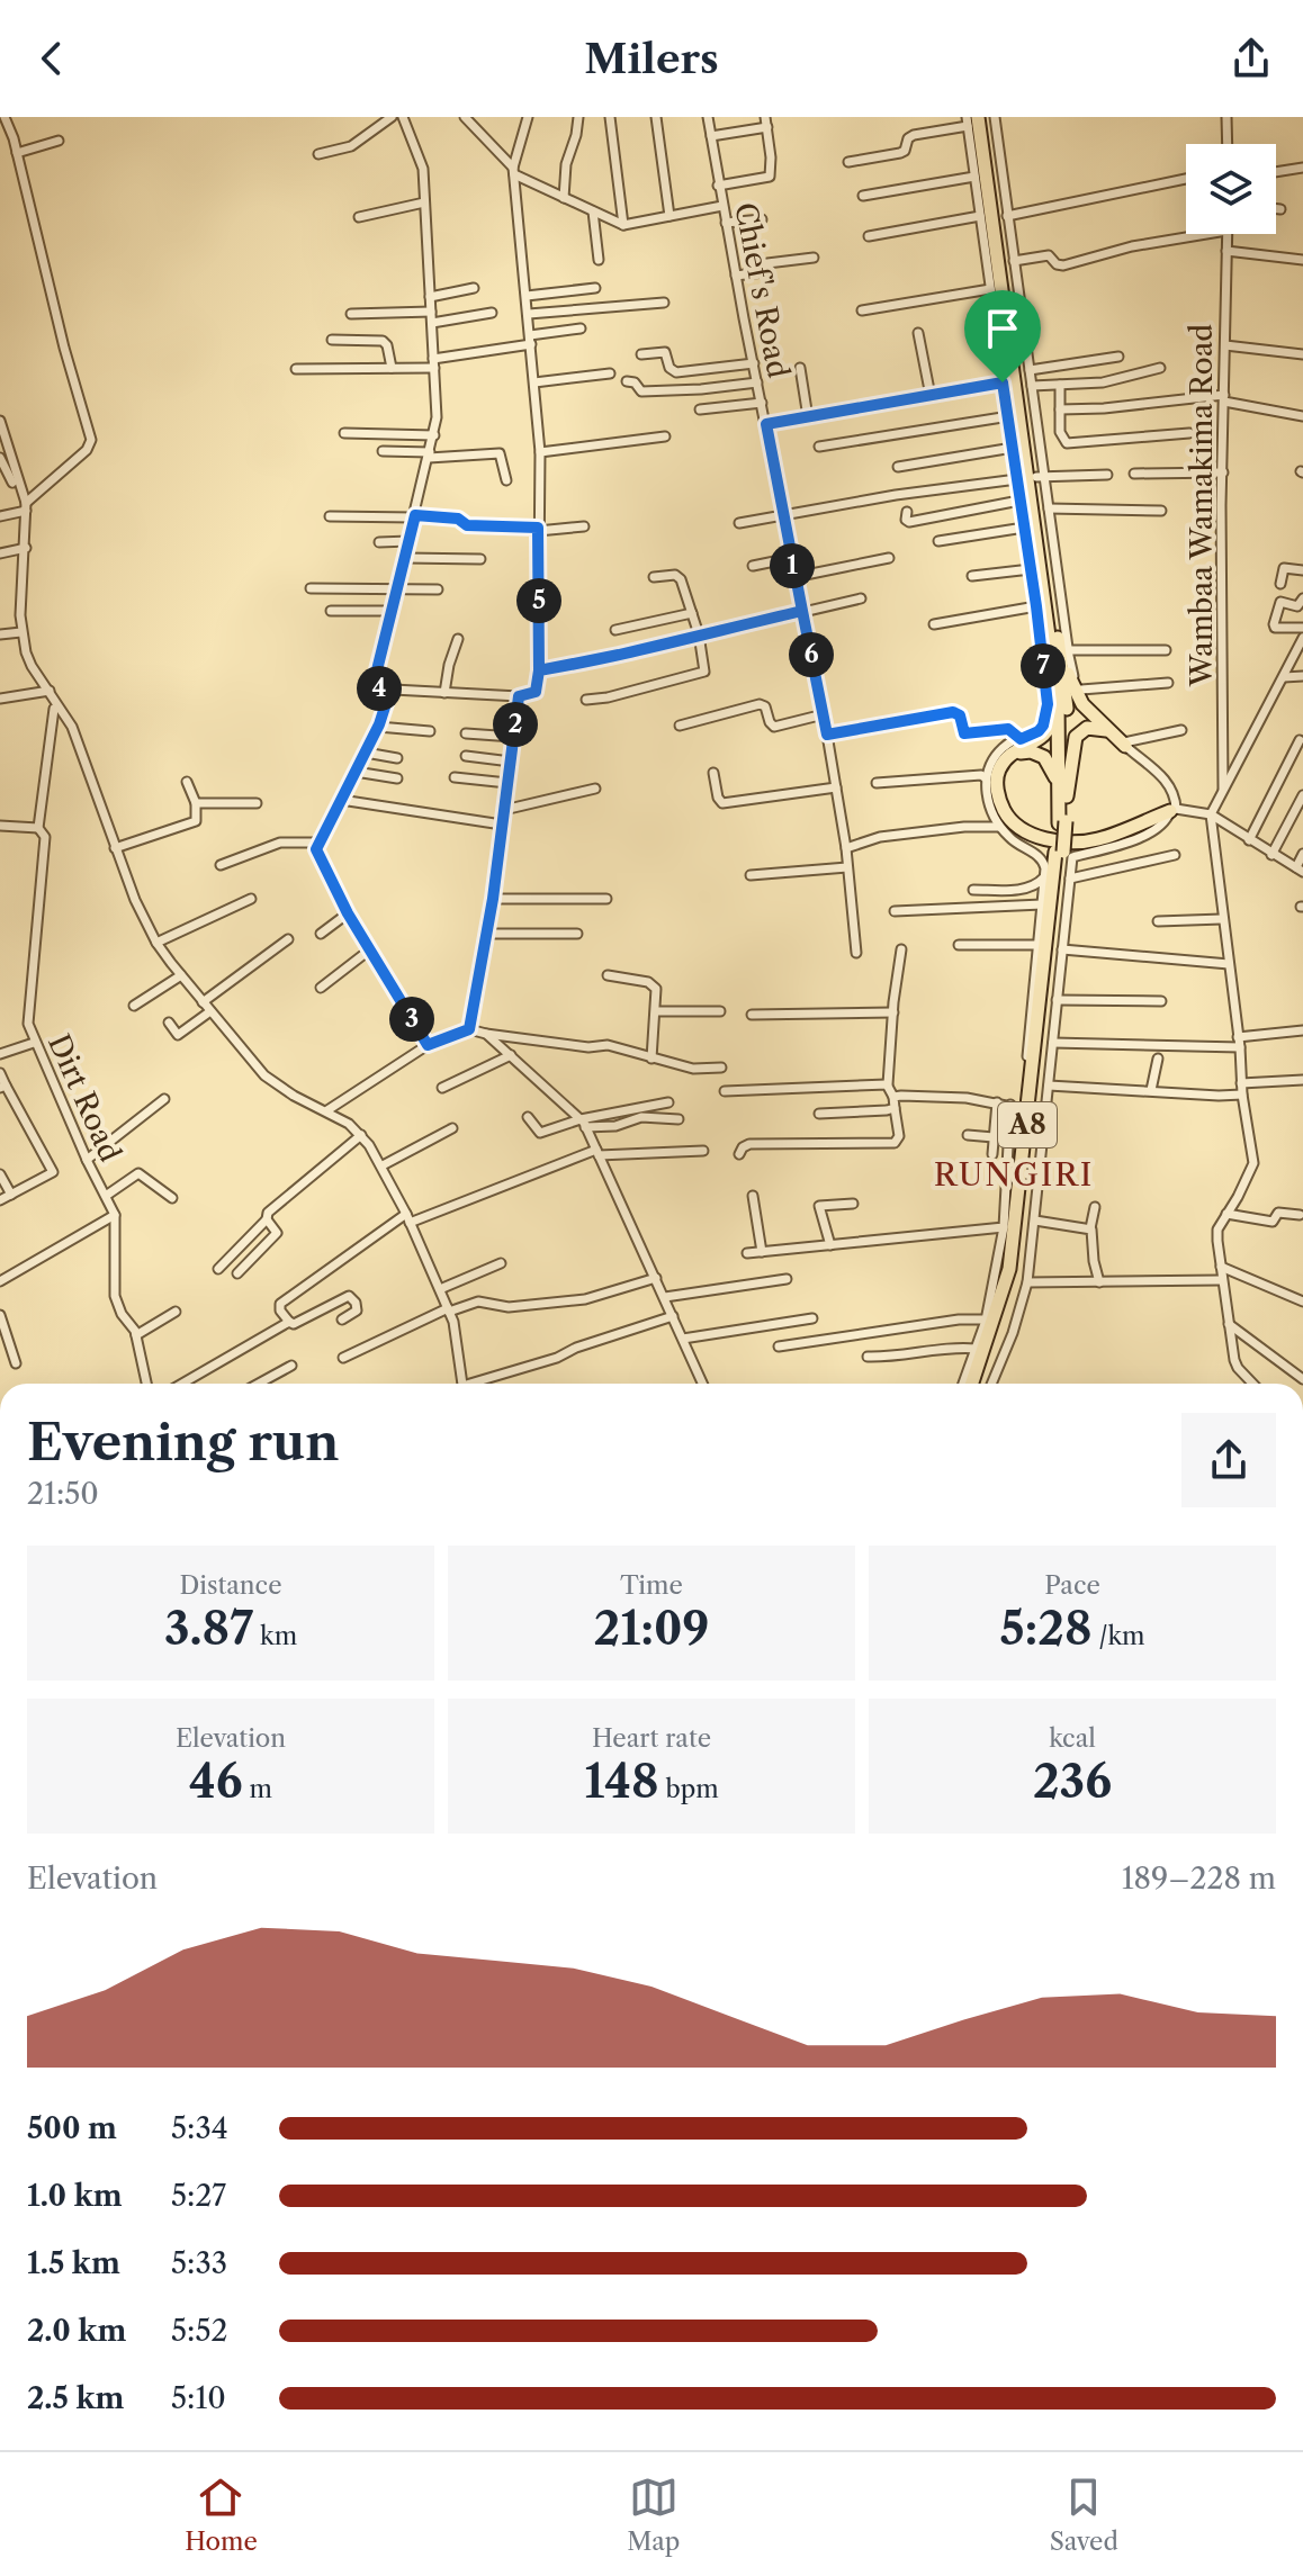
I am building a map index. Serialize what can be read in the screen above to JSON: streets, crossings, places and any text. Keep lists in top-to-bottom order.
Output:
{
  "streets": {
    "highway": ["A8"],
    "street": ["Chief's Road", "Wambaa Wamakima Road", "Dirt Road"]
  },
  "districts": ["RUNGIRI"],
  "page": {
    "header": "Milers",
    "pins": [
      "1",
      "5",
      "6",
      "7",
      "4",
      "2",
      "3"
    ],
    "heading": ["Evening run", "21:50"],
    "stats": [
      ["Distance", "3.87 km"],
      ["Time", "21:09"],
      ["Pace", "5:28 /km"],
      ["Elevation", "46 m"],
      ["Heart rate", "148 bpm"],
      ["kcal", "236"]
    ],
    "chart": ["Elevation", "189–228 m"],
    "list": [
      {
        "name": "500 m",
        "note": "5:34"
      },
      {
        "name": "1.0 km",
        "note": "5:27"
      },
      {
        "name": "1.5 km",
        "note": "5:33"
      },
      {
        "name": "2.0 km",
        "note": "5:52"
      },
      {
        "name": "2.5 km",
        "note": "5:10"
      }
    ],
    "tabs": ["Home", "Map", "Saved"]
  }
}
